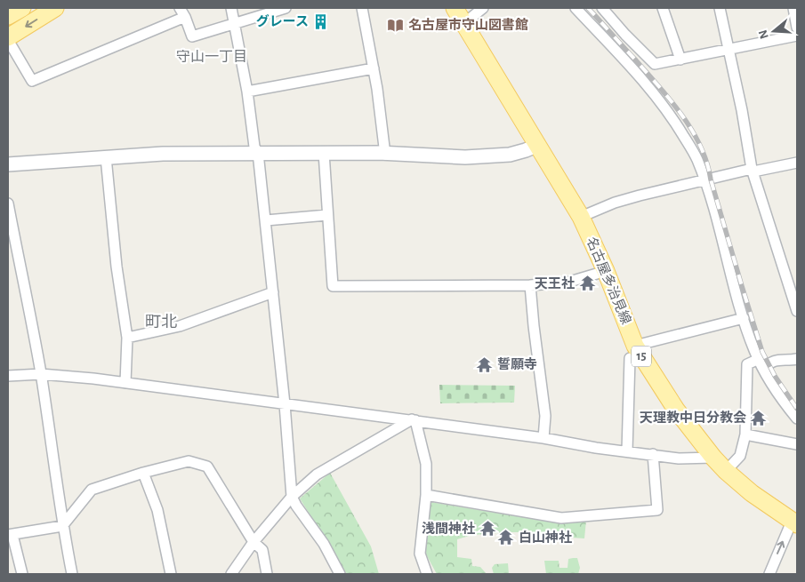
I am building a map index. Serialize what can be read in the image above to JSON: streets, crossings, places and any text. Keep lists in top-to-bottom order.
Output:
{
  "streets": {
    "main road": ["名古屋多治見線", "15"]
  },
  "districts": ["守山一丁目", "町北"],
  "places": {
    "building": ["グレース"],
    "library": ["名古屋市守山図書館"],
    "temple": [
      "天王社",
      "誓願寺",
      "天理教中日分教会",
      "浅間神社",
      "白山神社"
    ]
  },
  "north": "left"
}
